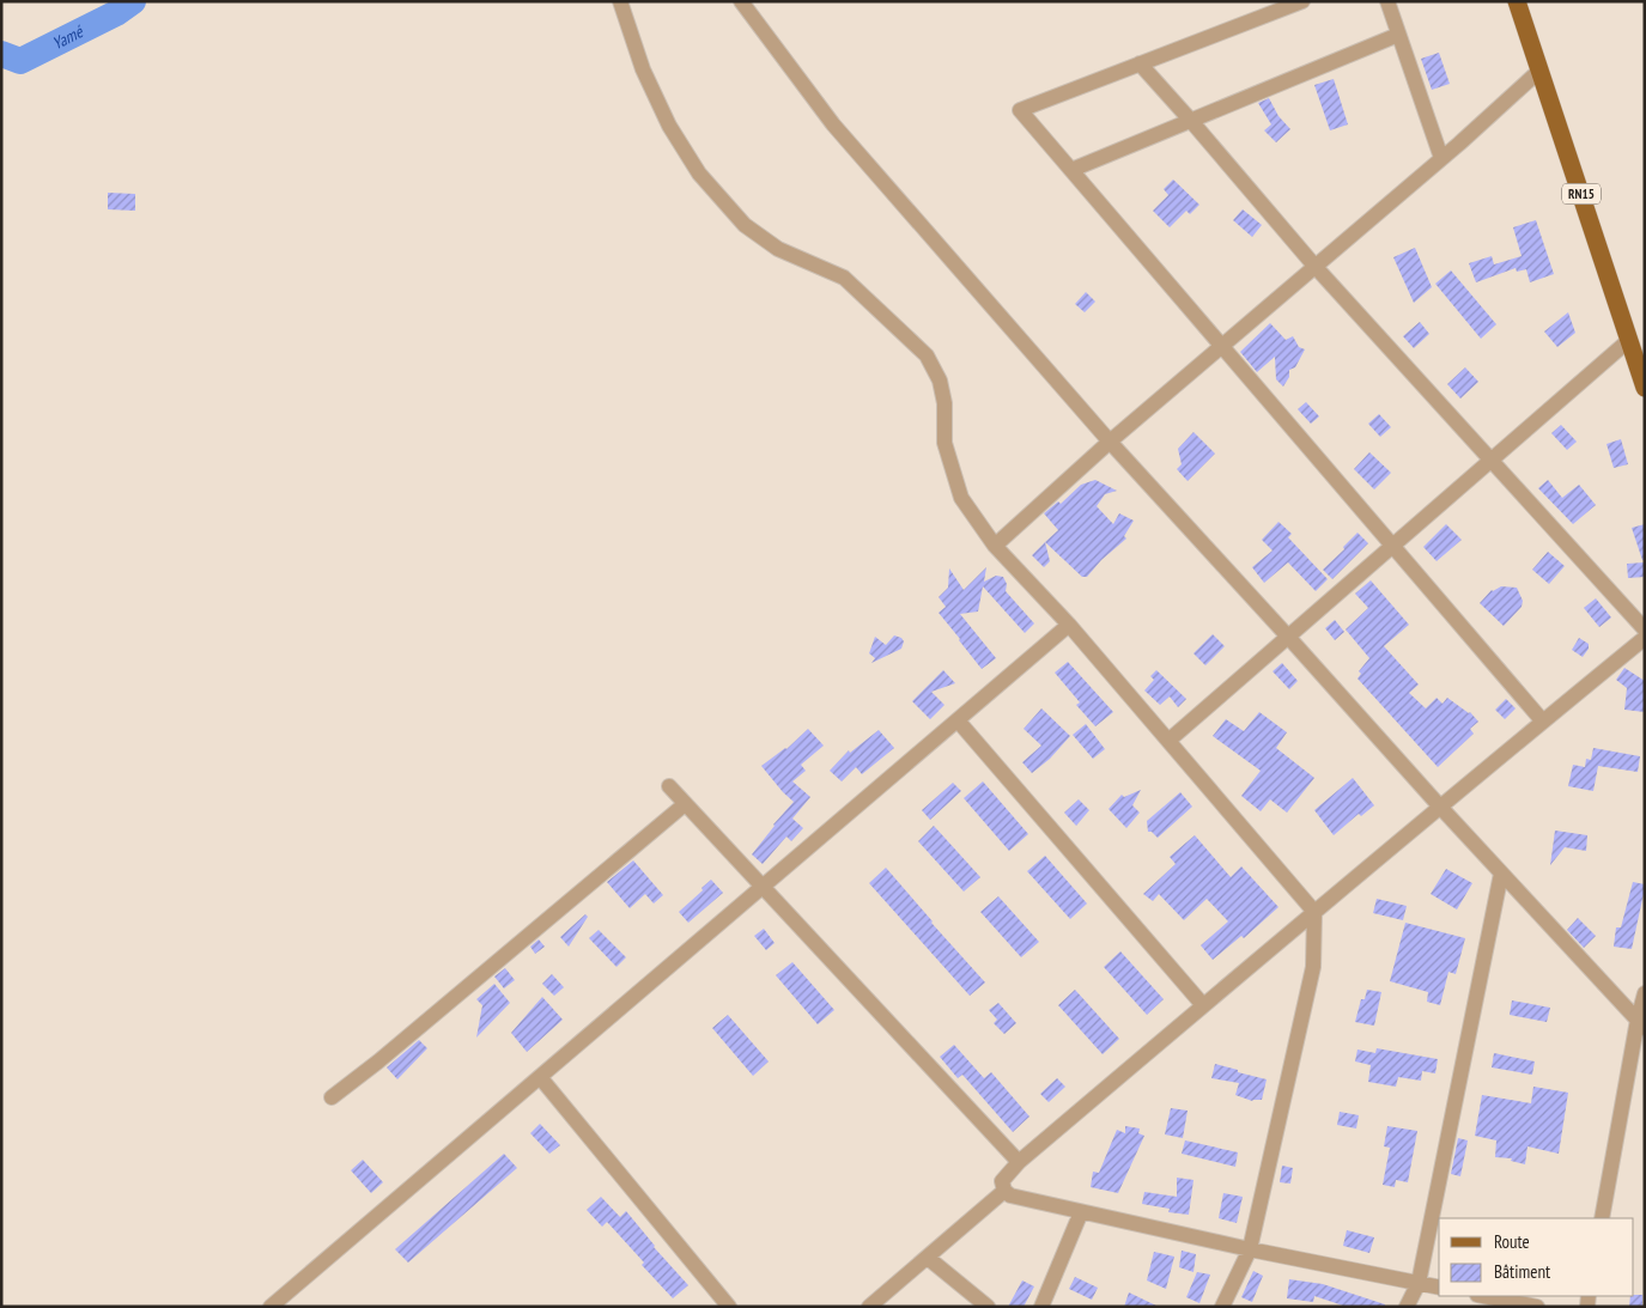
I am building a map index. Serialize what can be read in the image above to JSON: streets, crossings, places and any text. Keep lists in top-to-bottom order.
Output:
{
  "streets": {
    "main road": ["RN15"]
  },
  "water": ["Yamé"],
  "legend": ["Route", "Bâtiment"]
}
